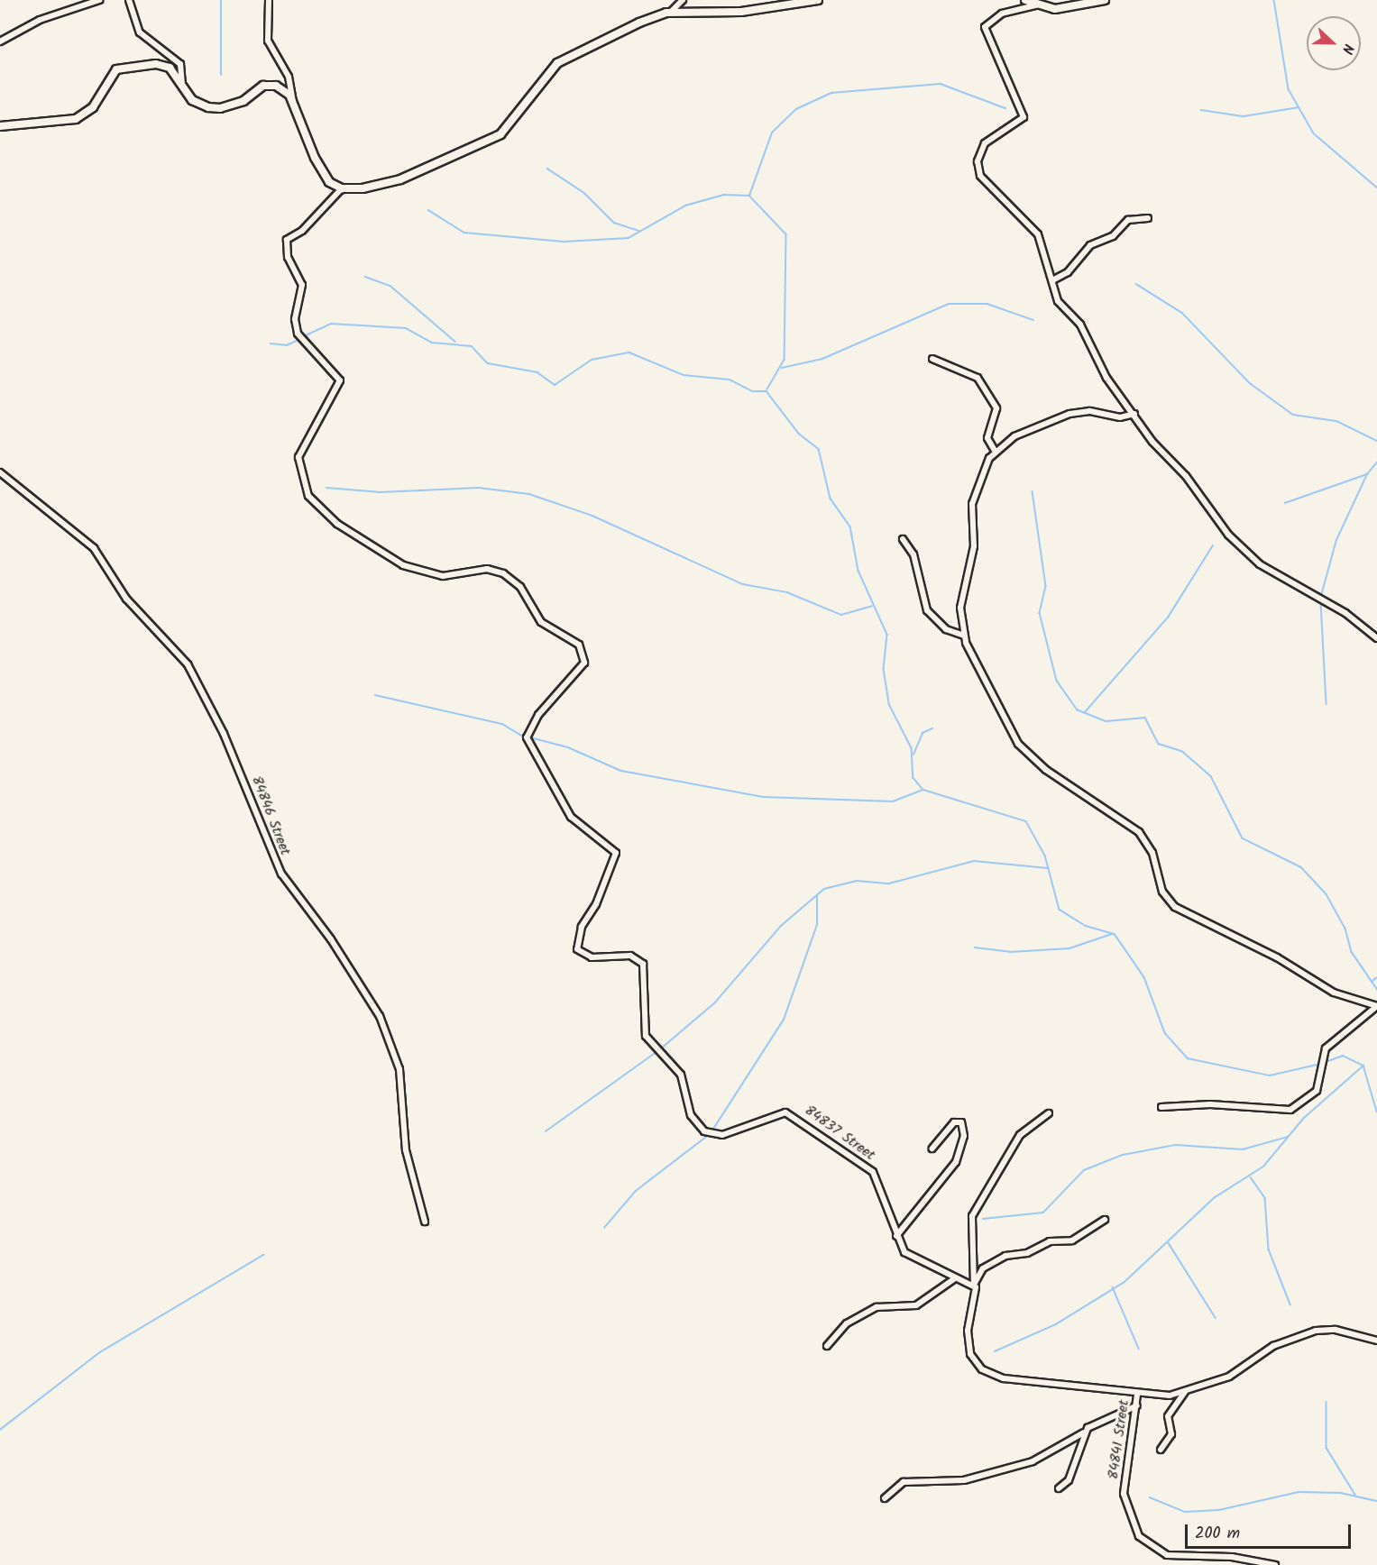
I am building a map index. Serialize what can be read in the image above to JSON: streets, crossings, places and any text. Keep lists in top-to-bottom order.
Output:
{
  "streets": {
    "street": ["84846 Street", "84837 Street", "84841 Street"]
  },
  "scale_bar": "200 m",
  "north": "right"
}
